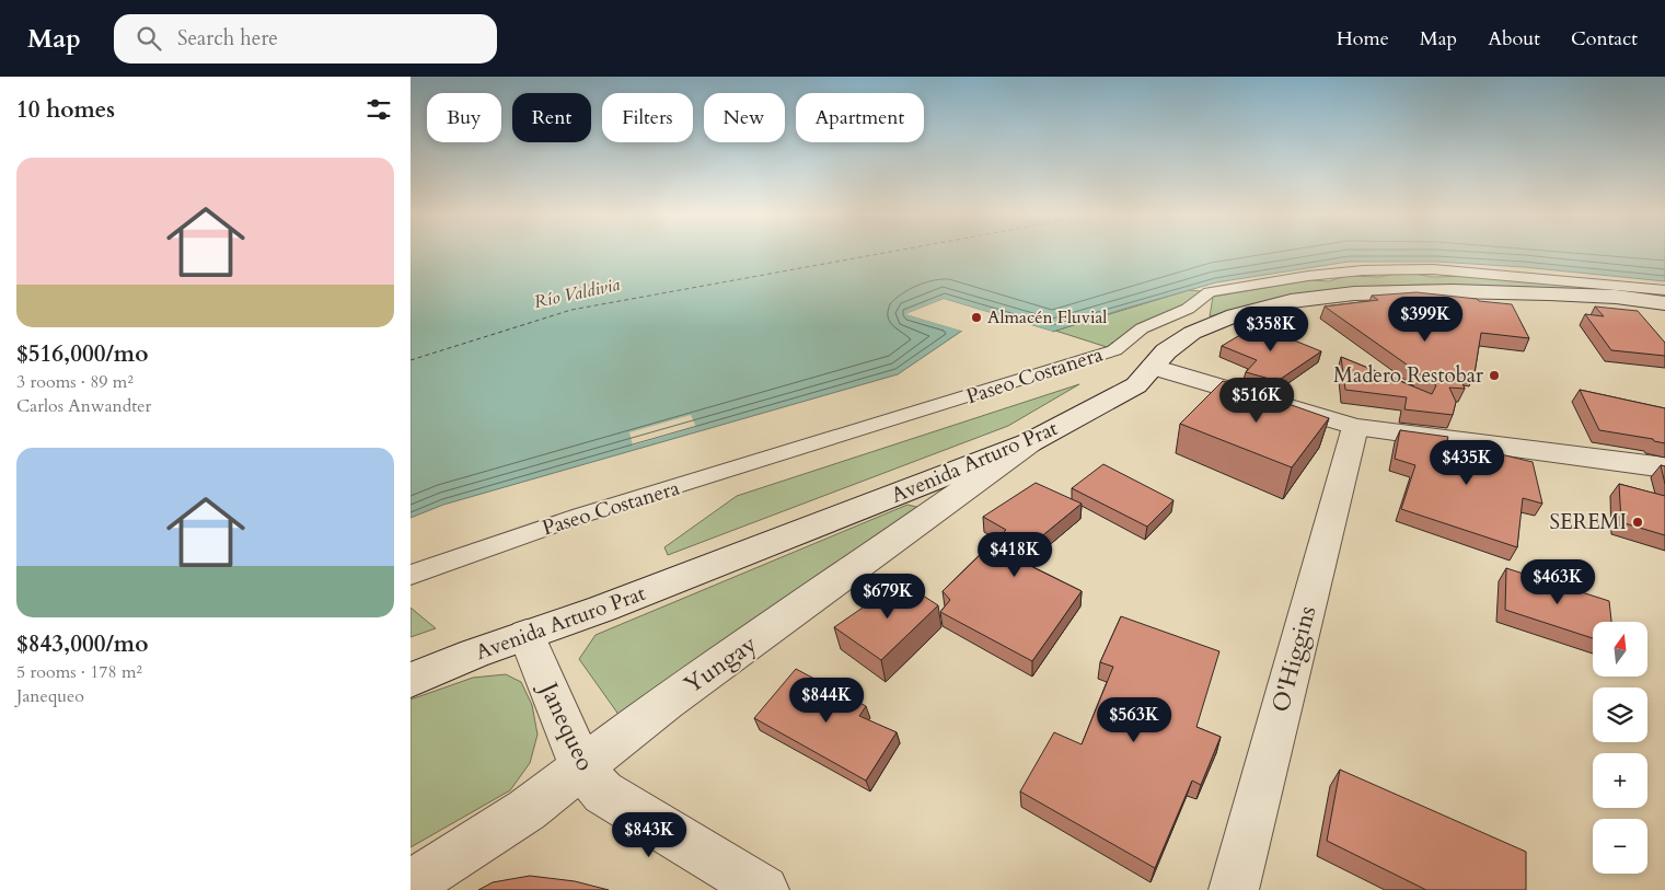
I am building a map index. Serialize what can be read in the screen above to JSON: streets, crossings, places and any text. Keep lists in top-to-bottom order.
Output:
{
  "streets": {
    "street": [
      "Paseo Costanera",
      "Avenida Arturo Prat",
      "O'Higgins",
      "Yungay",
      "Janequeo"
    ]
  },
  "crossings": [
    ["Avenida Arturo Prat", "Yungay"],
    ["Avenida Arturo Prat", "Janequeo"],
    ["Yungay", "Janequeo"]
  ],
  "water": ["Río Valdivia"],
  "places": ["Almacén Fluvial", "Madero Restobar", "SEREMI"],
  "north": "top",
  "page": {
    "header": "Map",
    "search": "Search here",
    "nav": [
      "Home",
      "Map",
      "About",
      "Contact"
    ],
    "heading": "10 homes",
    "chip": [
      "Buy",
      "Rent",
      "Filters",
      "New",
      "Apartment"
    ],
    "list": [
      {
        "name": "$516,000/mo",
        "note": "3 rooms · 89 m² · Carlos Anwandter"
      },
      {
        "name": "$843,000/mo",
        "note": "5 rooms · 178 m² · Janequeo"
      }
    ],
    "price": [
      "$399K",
      "$358K",
      "$516K",
      "$435K",
      "$418K",
      "$463K",
      "$679K",
      "$844K",
      "$563K",
      "$843K"
    ],
    "map_buttons": ["+", "−"]
  }
}
